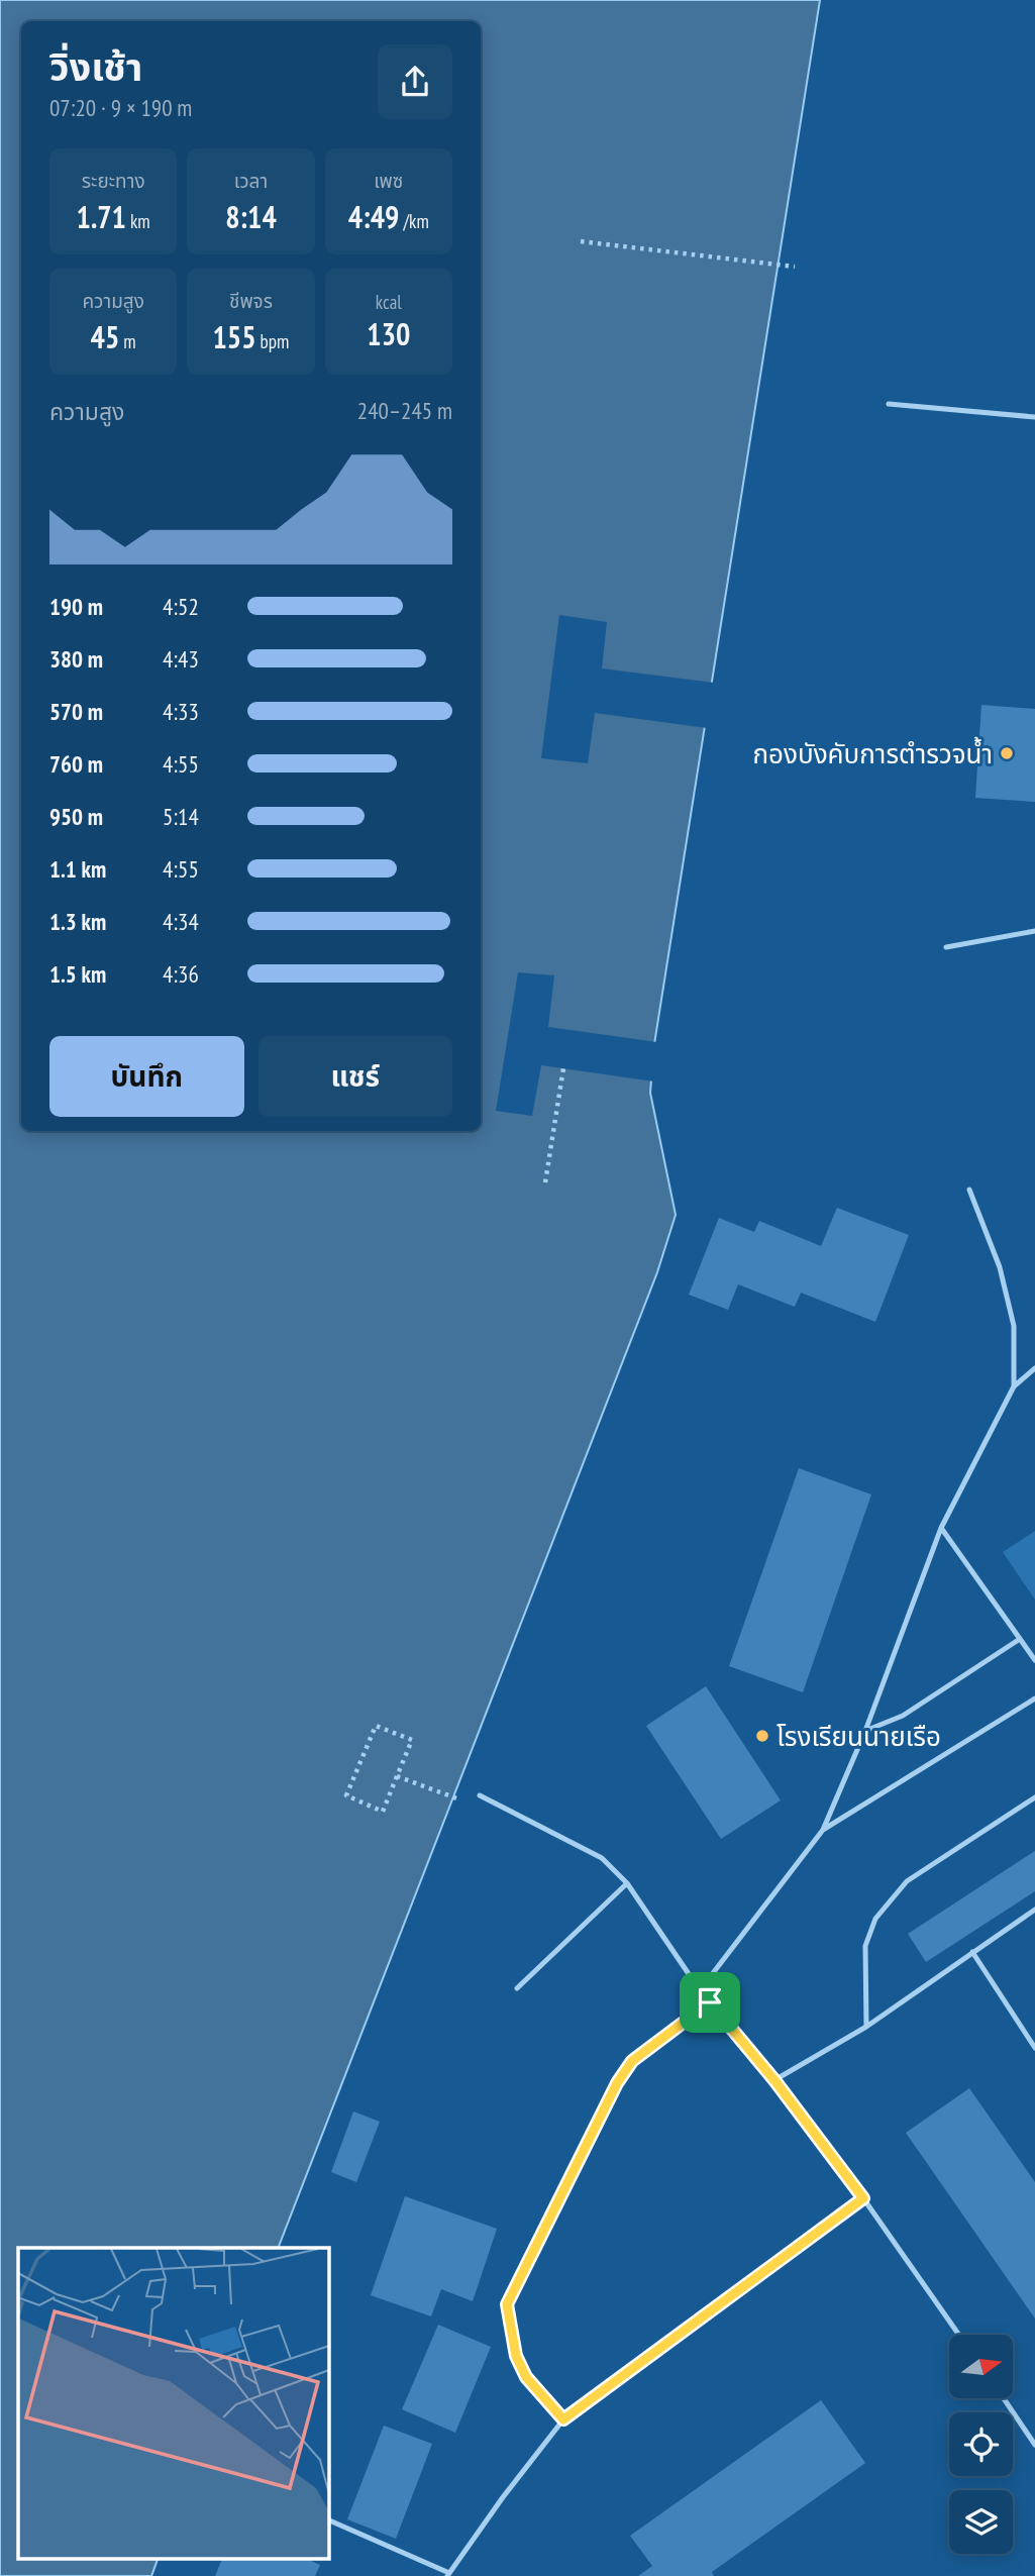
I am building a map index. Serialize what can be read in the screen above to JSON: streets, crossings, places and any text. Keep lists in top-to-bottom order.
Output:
{
  "places": ["กองบังคับการตำรวจน้ำ", "โรงเรียนนายเรือ"],
  "north": "right",
  "page": {
    "heading": ["วิ่งเช้า", "07:20 · 9 × 190 m"],
    "stats": [
      ["ระยะทาง", "1.71 km"],
      ["เวลา", "8:14"],
      ["เพซ", "4:49 /km"],
      ["ความสูง", "45 m"],
      ["ชีพจร", "155 bpm"],
      ["kcal", "130"]
    ],
    "chart": ["ความสูง", "240–245 m"],
    "list": [
      {
        "name": "190 m",
        "note": "4:52"
      },
      {
        "name": "380 m",
        "note": "4:43"
      },
      {
        "name": "570 m",
        "note": "4:33"
      },
      {
        "name": "760 m",
        "note": "4:55"
      },
      {
        "name": "950 m",
        "note": "5:14"
      },
      {
        "name": "1.1 km",
        "note": "4:55"
      },
      {
        "name": "1.3 km",
        "note": "4:34"
      },
      {
        "name": "1.5 km",
        "note": "4:36"
      }
    ],
    "buttons": ["บันทึก", "แชร์"]
  }
}
